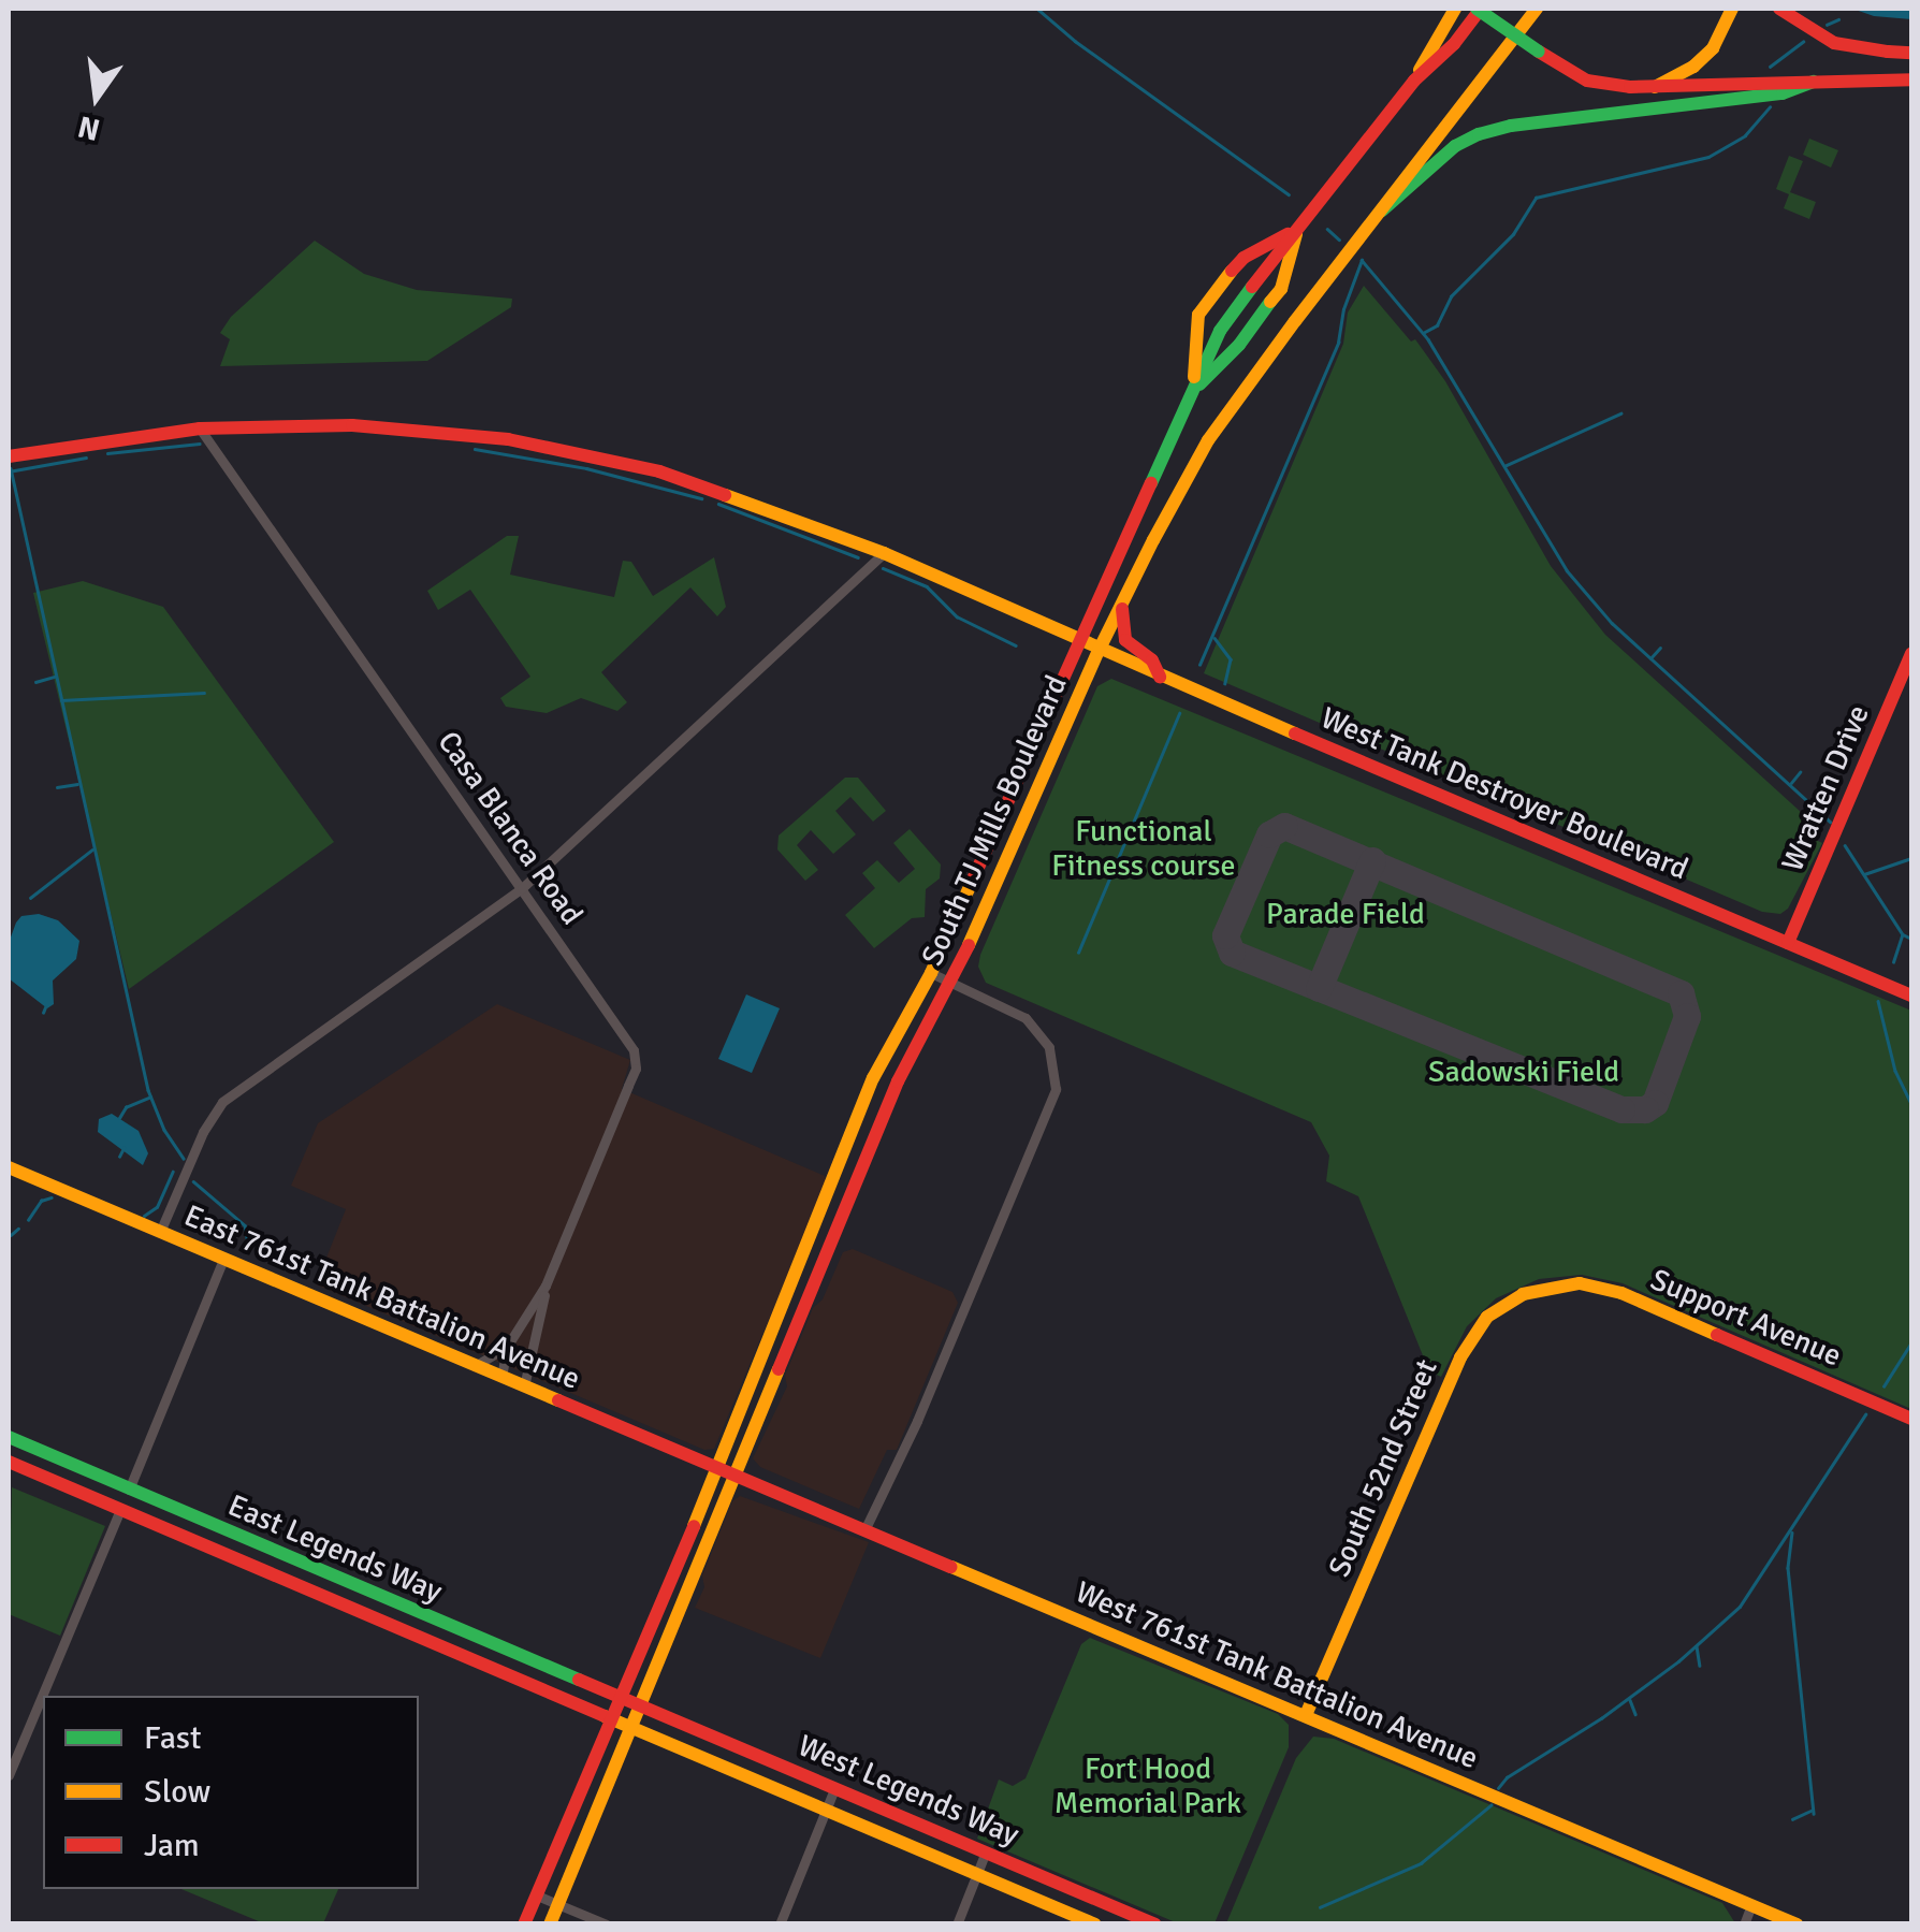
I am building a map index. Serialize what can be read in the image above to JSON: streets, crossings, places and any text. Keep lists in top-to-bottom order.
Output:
{
  "streets": {
    "street": [
      "Wratten Drive",
      "West Tank Destroyer Boulevard",
      "South TJ Mills Boulevard",
      "Casa Blanca Road",
      "East 761st Tank Battalion Avenue",
      "Support Avenue",
      "South 52nd Street",
      "East Legends Way",
      "West 761st Tank Battalion Avenue",
      "West Legends Way"
    ]
  },
  "crossings": [
    ["Wratten Drive", "West Tank Destroyer Boulevard"],
    ["West Tank Destroyer Boulevard", "South TJ Mills Boulevard"],
    ["West Tank Destroyer Boulevard", "Casa Blanca Road"],
    ["South TJ Mills Boulevard", "East 761st Tank Battalion Avenue"],
    ["South TJ Mills Boulevard", "East Legends Way"],
    ["South TJ Mills Boulevard", "West 761st Tank Battalion Avenue"],
    ["South TJ Mills Boulevard", "West Legends Way"],
    ["Casa Blanca Road", "East 761st Tank Battalion Avenue"],
    ["East 761st Tank Battalion Avenue", "West 761st Tank Battalion Avenue"],
    ["Support Avenue", "South 52nd Street"],
    ["South 52nd Street", "West 761st Tank Battalion Avenue"],
    ["East Legends Way", "West Legends Way"]
  ],
  "parks": [
    "Functional Fitness course",
    "Parade Field",
    "Sadowski Field",
    "Fort Hood Memorial Park"
  ],
  "legend": ["Fast", "Slow", "Jam"],
  "north": "bottom"
}
